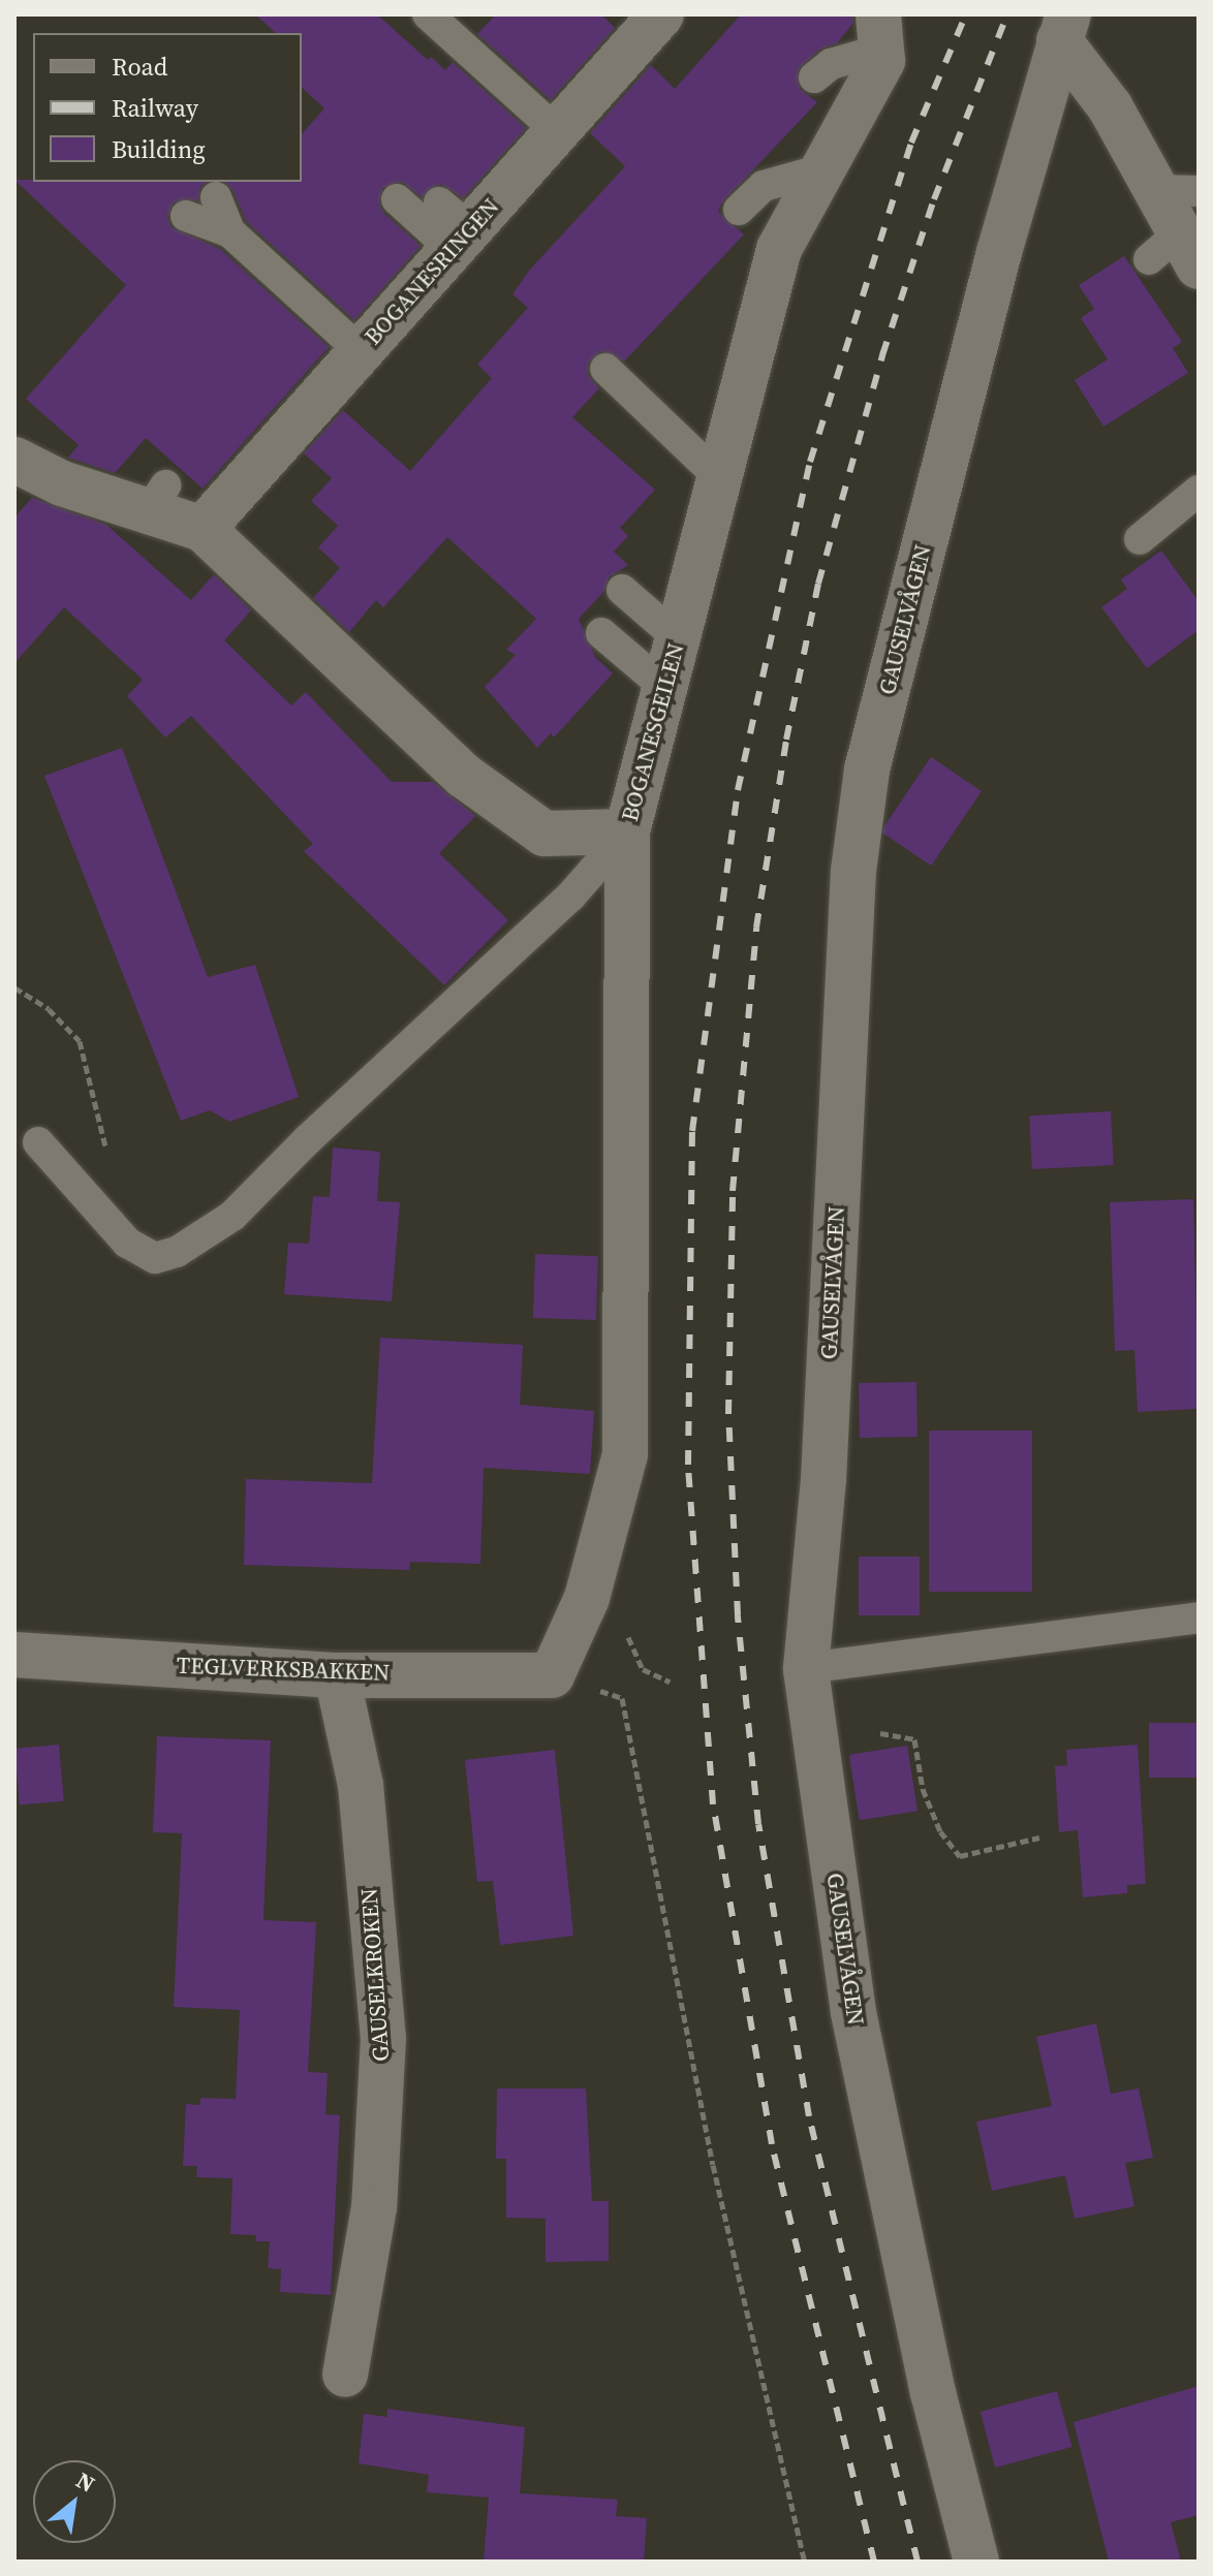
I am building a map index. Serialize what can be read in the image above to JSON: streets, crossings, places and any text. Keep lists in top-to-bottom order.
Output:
{
  "streets": {
    "street": [
      "BOGANESRINGEN",
      "GAUSELVÅGEN",
      "BOGANESGEILEN",
      "TEGLVERKSBAKKEN",
      "GAUSELKROKEN"
    ]
  },
  "crossings": [
    ["BOGANESGEILEN", "TEGLVERKSBAKKEN"],
    ["TEGLVERKSBAKKEN", "GAUSELKROKEN"]
  ],
  "legend": ["Road", "Railway", "Building"],
  "north": "top right"
}
